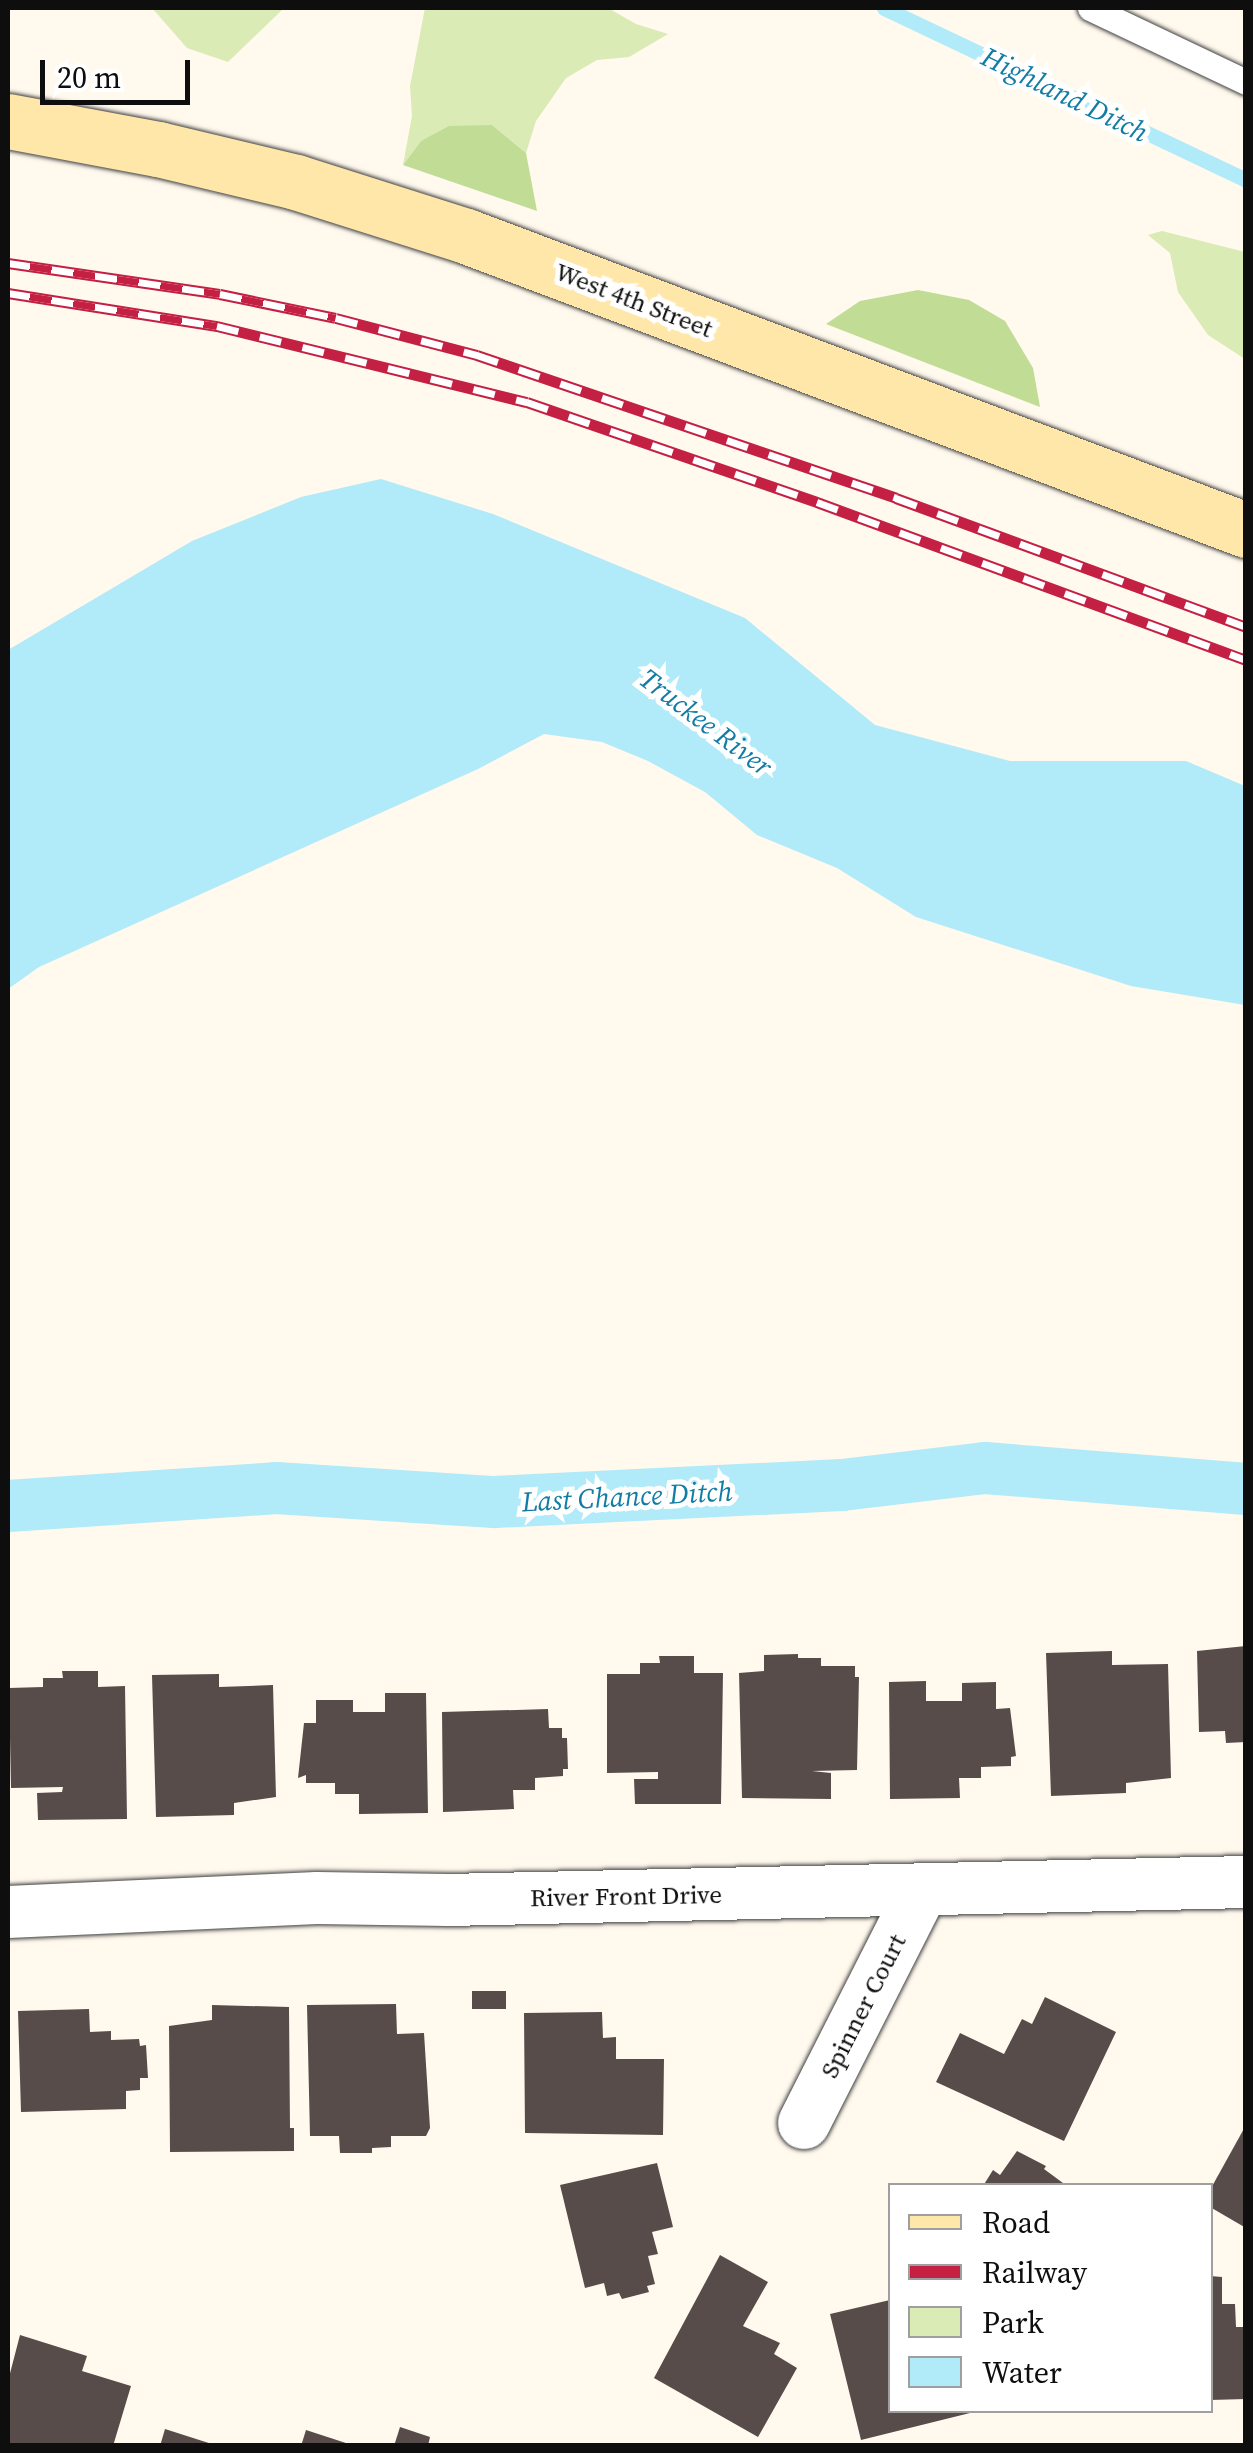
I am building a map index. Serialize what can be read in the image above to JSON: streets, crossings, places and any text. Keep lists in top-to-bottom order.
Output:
{
  "streets": {
    "main road": ["West 4th Street"],
    "street": ["River Front Drive", "Spinner Court"]
  },
  "crossings": [
    ["River Front Drive", "Spinner Court"]
  ],
  "water": ["Highland Ditch", "Truckee River", "Last Chance Ditch"],
  "legend": [
    "Road",
    "Railway",
    "Park",
    "Water"
  ],
  "scale_bar": "20 m"
}
